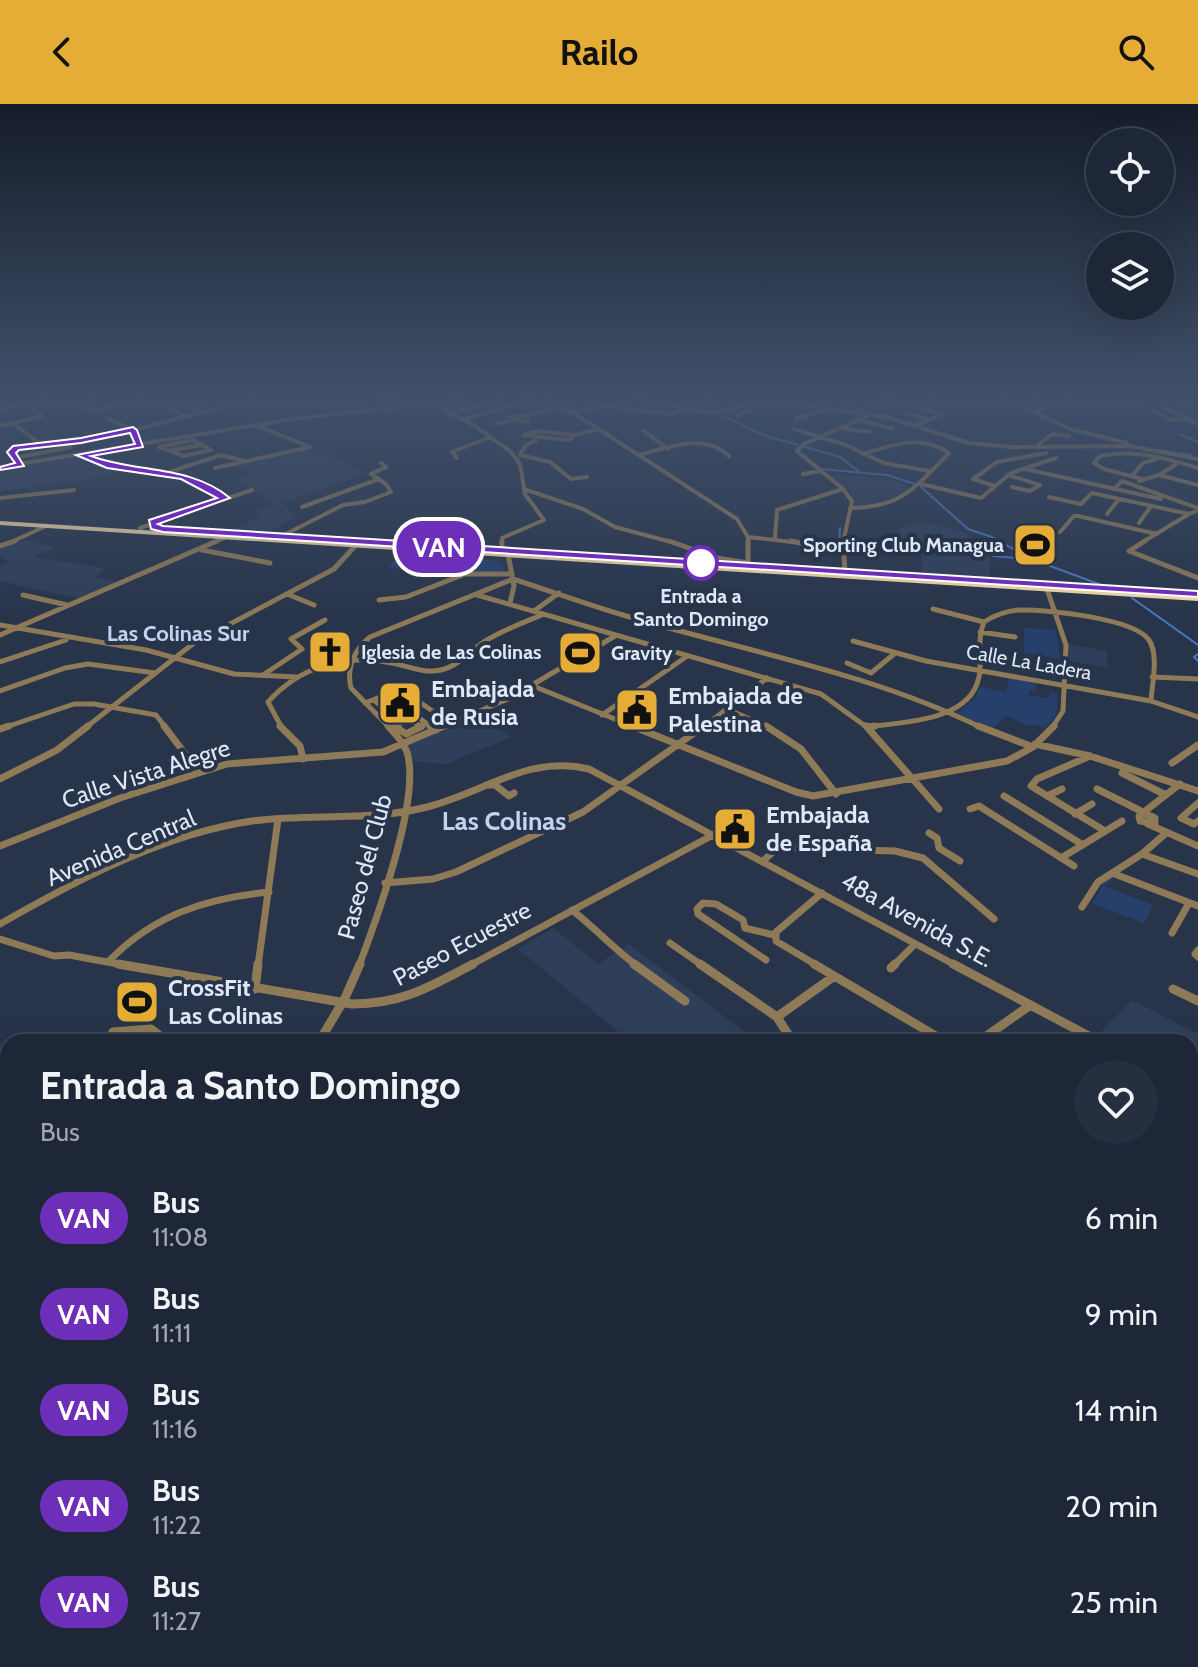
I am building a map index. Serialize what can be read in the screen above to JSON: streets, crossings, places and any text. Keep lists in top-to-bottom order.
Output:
{
  "streets": {
    "street": [
      "Calle La Ladera",
      "Calle Vista Alegre",
      "Avenida Central",
      "Paseo del Club",
      "48a Avenida S.E.",
      "Paseo Ecuestre"
    ]
  },
  "crossings": [
    ["Calle Vista Alegre", "Paseo del Club"],
    ["Avenida Central", "Paseo del Club"],
    ["Avenida Central", "48a Avenida S.E."],
    ["Paseo del Club", "Paseo Ecuestre"],
    ["48a Avenida S.E.", "Paseo Ecuestre"]
  ],
  "districts": ["Las Colinas Sur", "Las Colinas"],
  "places": {
    "sports": ["Sporting Club Managua", "Gravity", "CrossFit Las Colinas"],
    "other": ["Entrada a Santo Domingo"],
    "church": ["Iglesia de Las Colinas"],
    "public building": ["Embajada de Rusia", "Embajada de Palestina", "Embajada de España"]
  },
  "lines": ["bus line VAN"],
  "page": {
    "header": "Railo",
    "on_map": "VAN",
    "heading": ["Entrada a Santo Domingo", "Bus"],
    "list": [
      {
        "mark": "VAN",
        "name": "Bus",
        "note": "11:08",
        "value": "6 min"
      },
      {
        "mark": "VAN",
        "name": "Bus",
        "note": "11:11",
        "value": "9 min"
      },
      {
        "mark": "VAN",
        "name": "Bus",
        "note": "11:16",
        "value": "14 min"
      },
      {
        "mark": "VAN",
        "name": "Bus",
        "note": "11:22",
        "value": "20 min"
      },
      {
        "mark": "VAN",
        "name": "Bus",
        "note": "11:27",
        "value": "25 min"
      }
    ]
  }
}
